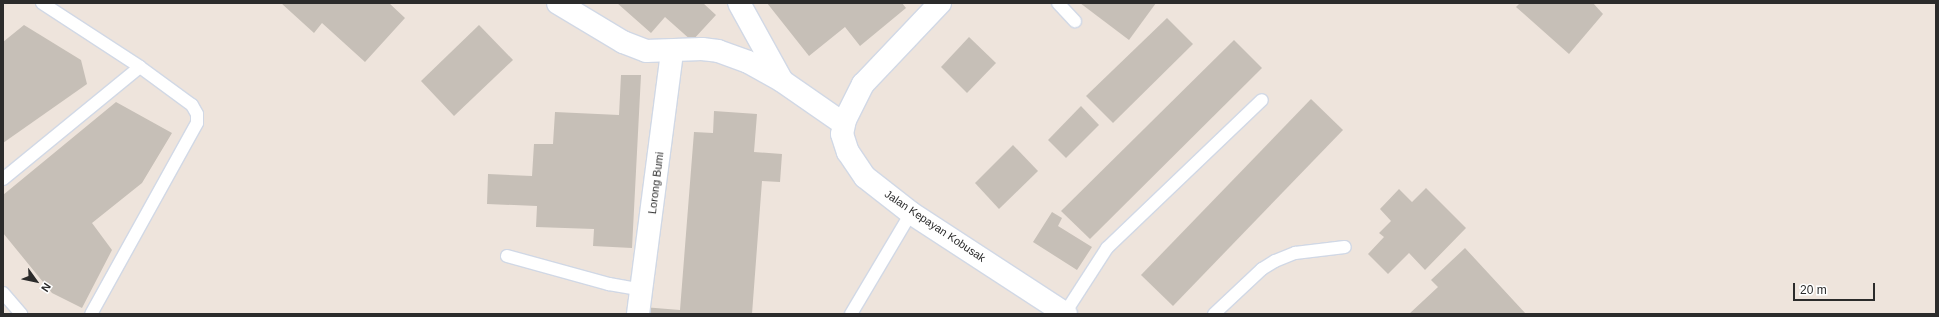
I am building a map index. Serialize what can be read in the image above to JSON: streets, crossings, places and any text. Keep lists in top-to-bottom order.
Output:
{
  "streets": {
    "street": ["Lorong Bumi", "Jalan Kepayan Kobusak"]
  },
  "scale_bar": "20 m",
  "north": "bottom right"
}
